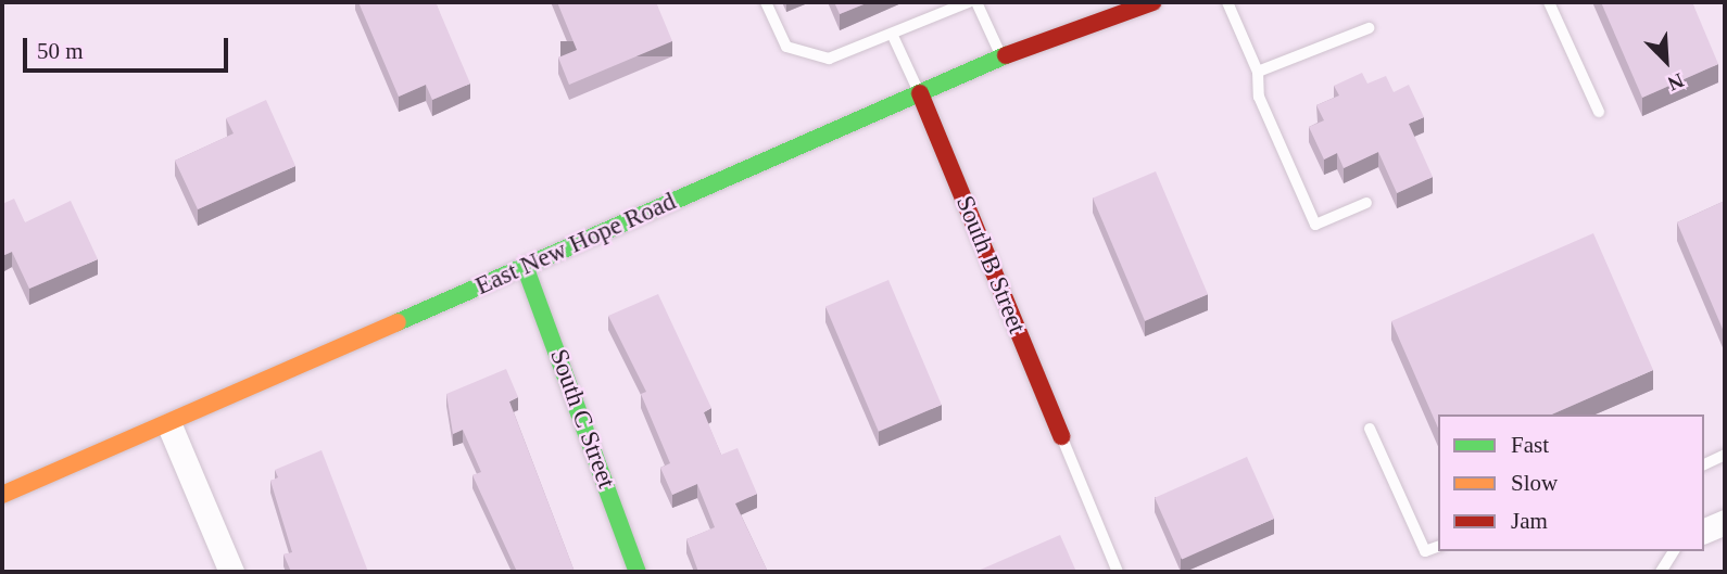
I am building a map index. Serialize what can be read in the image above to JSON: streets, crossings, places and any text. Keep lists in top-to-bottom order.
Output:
{
  "streets": {
    "street": ["East New Hope Road", "South B Street", "South C Street"]
  },
  "crossings": [
    ["East New Hope Road", "South B Street"],
    ["East New Hope Road", "South C Street"]
  ],
  "legend": ["Fast", "Slow", "Jam"],
  "scale_bar": "50 m",
  "north": "bottom right"
}
